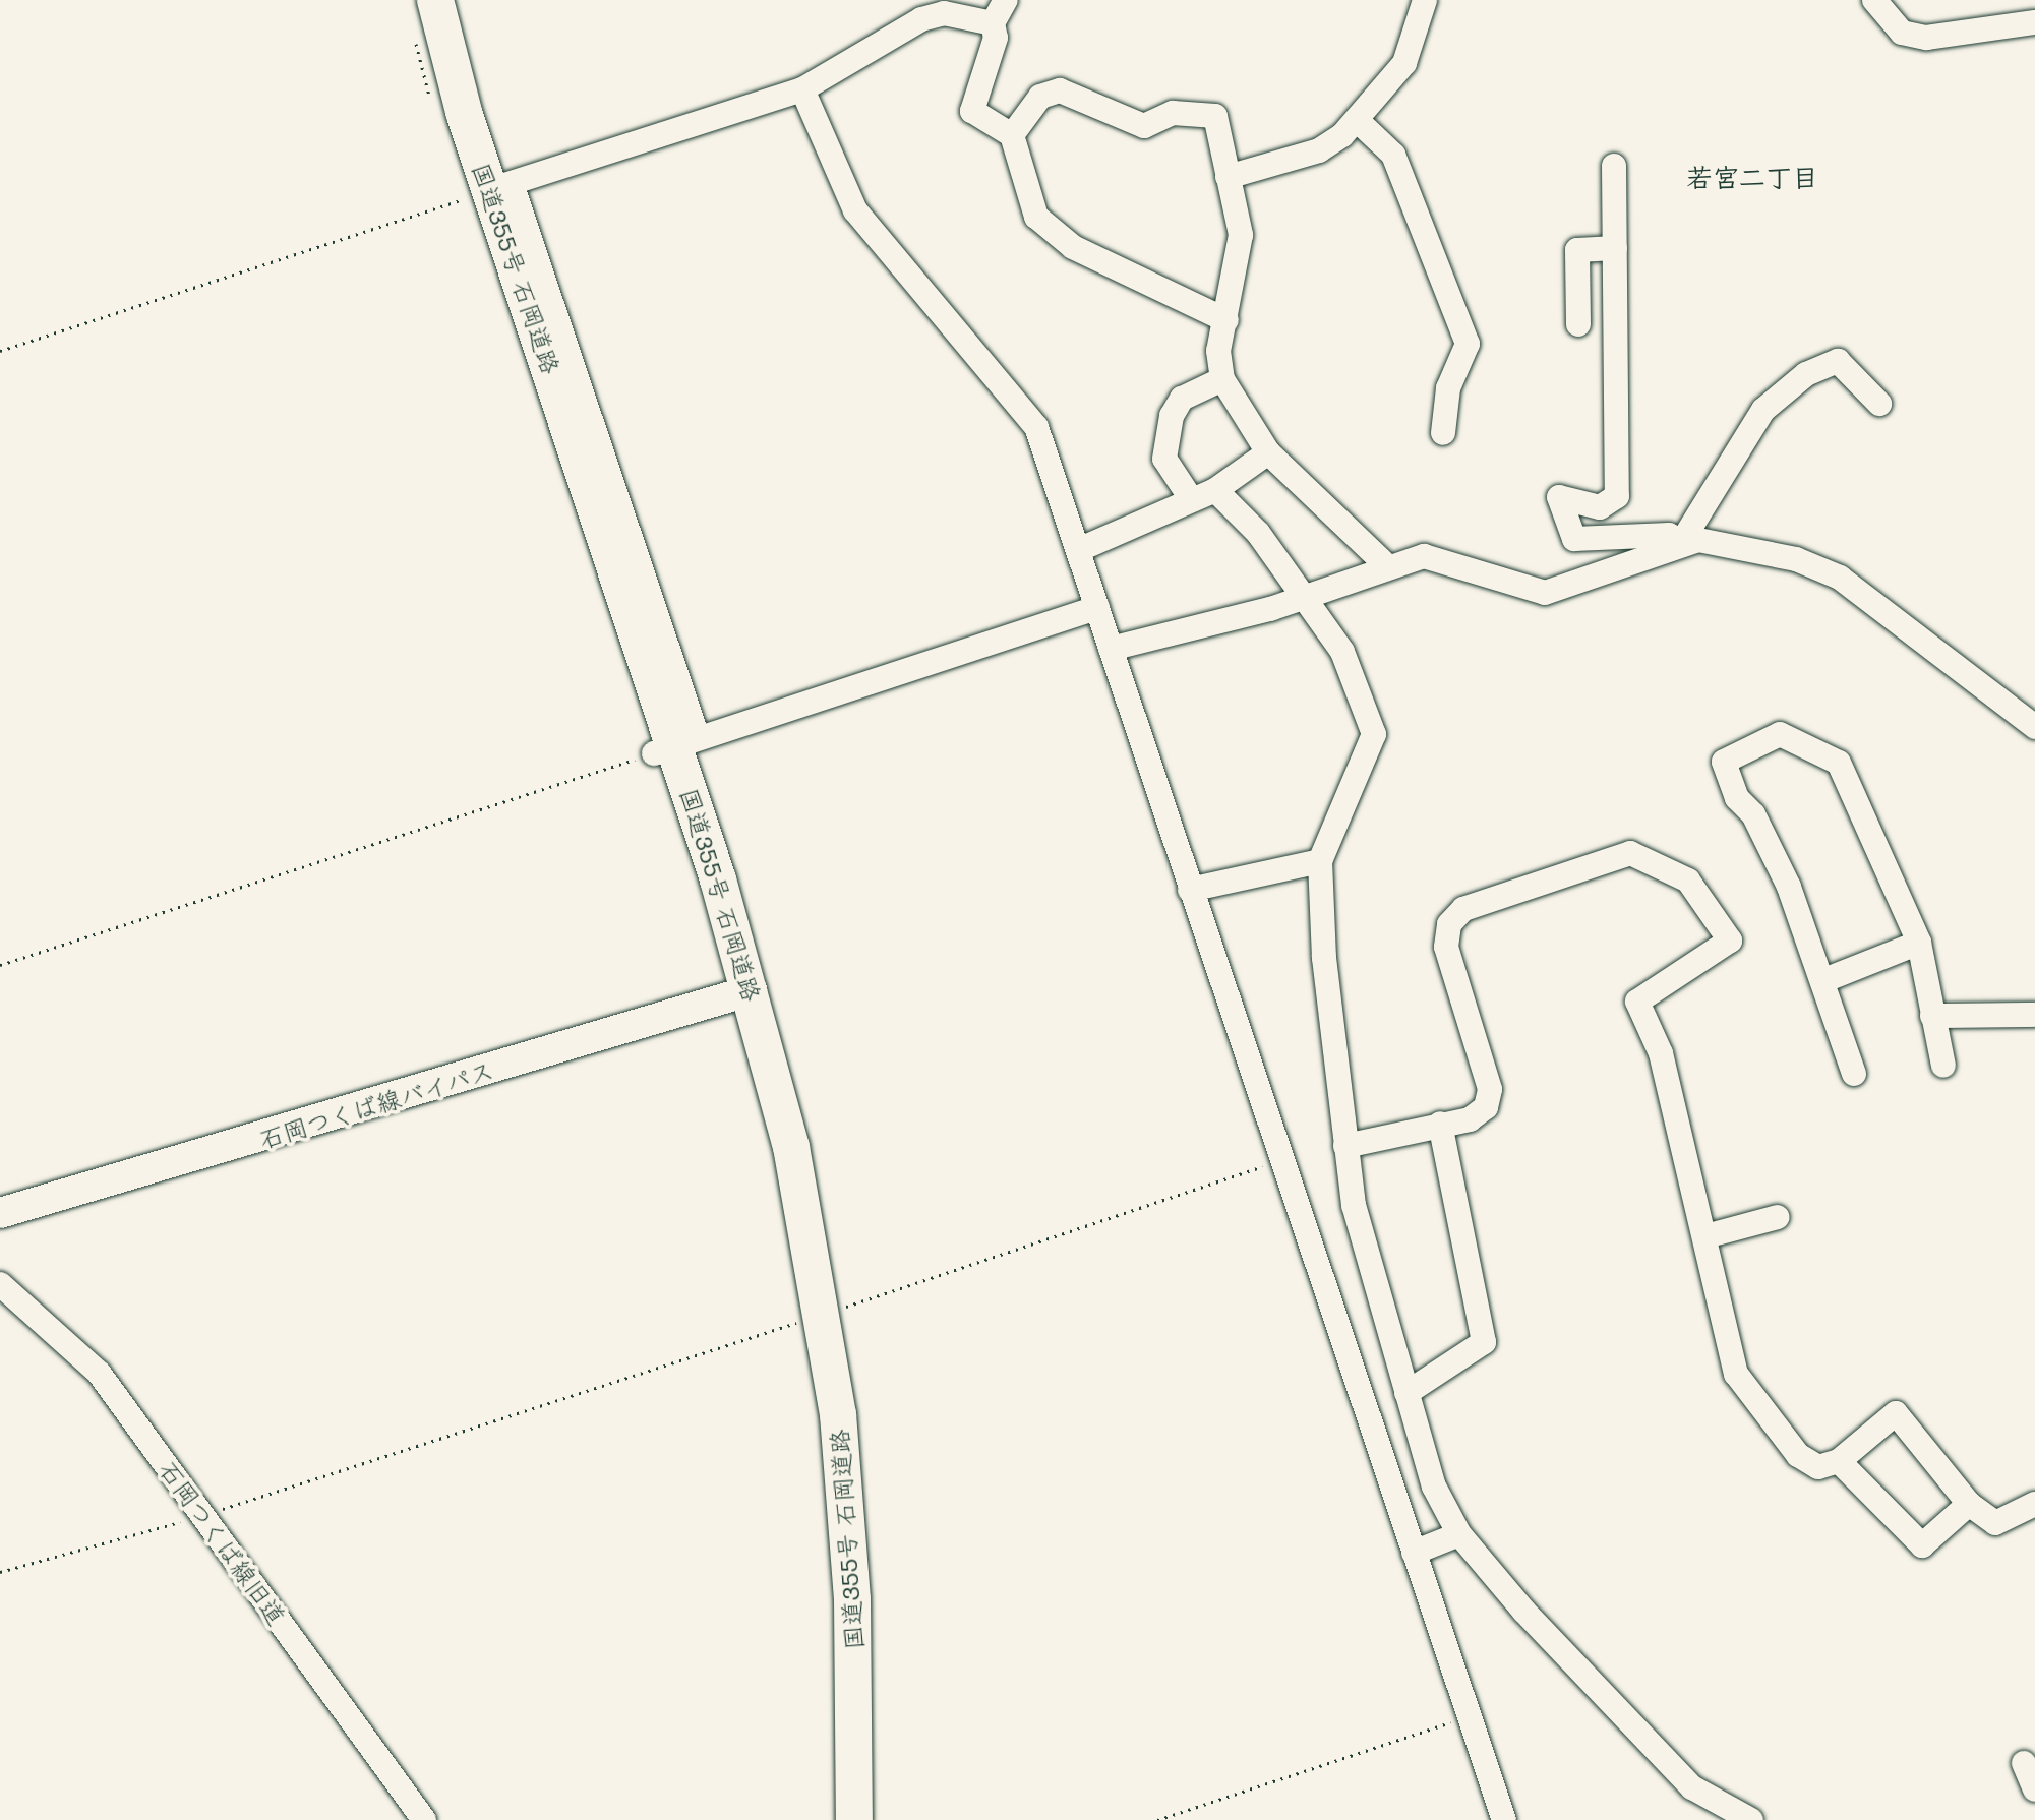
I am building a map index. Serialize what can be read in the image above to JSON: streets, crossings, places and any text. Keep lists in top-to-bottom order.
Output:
{
  "streets": {
    "highway": ["国道355号 石岡道路"],
    "main road": ["石岡つくば線バイパス"],
    "street": ["石岡つくば線旧道"]
  },
  "crossings": [
    ["国道355号 石岡道路", "石岡つくば線バイパス"]
  ],
  "districts": ["若宮二丁目"]
}
